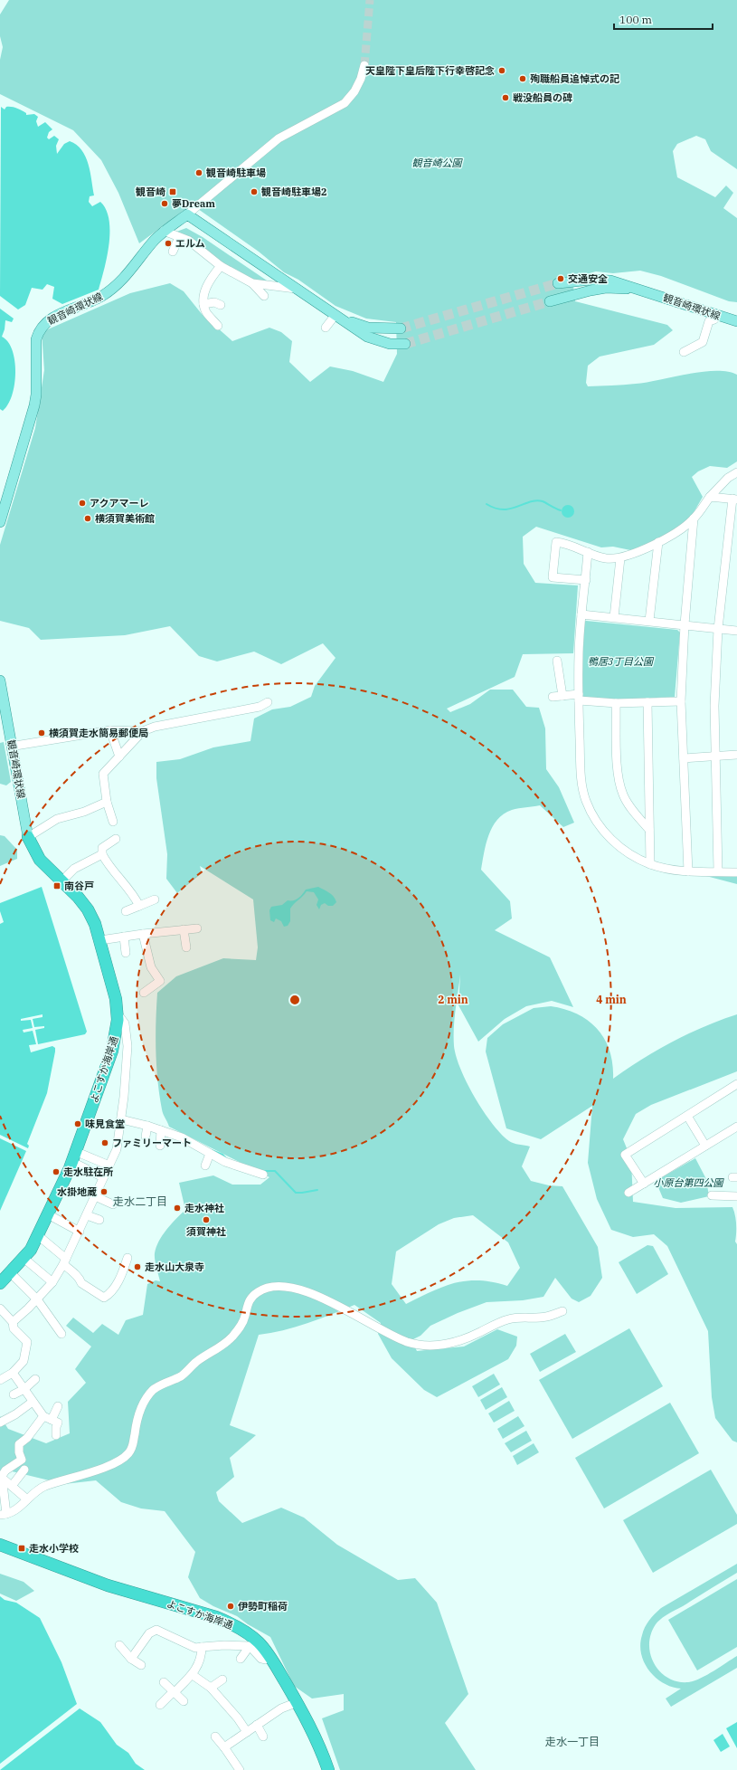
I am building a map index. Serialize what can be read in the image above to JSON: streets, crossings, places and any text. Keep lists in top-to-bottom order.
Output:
{
  "streets": {
    "highway": ["よこすか海岸通"],
    "main road": ["観音崎環状線"]
  },
  "crossings": [
    ["観音崎環状線", "よこすか海岸通"]
  ],
  "districts": ["走水二丁目", "走水一丁目"],
  "parks": ["観音崎公園", "鴨居3丁目公園", "小原台第四公園"],
  "places": {
    "other": [
      "天皇陛下皇后陛下行幸啓記念",
      "殉職船員追悼式の記",
      "戦没船員の碑",
      "観音崎駐車場",
      "観音崎駐車場2",
      "夢Dream",
      "エルム",
      "交通安全",
      "アクアマーレ",
      "横須賀美術館",
      "横須賀走水簡易郵便局",
      "味見食堂",
      "ファミリーマート",
      "走水駐在所",
      "水掛地蔵",
      "走水神社",
      "須賀神社",
      "走水山大泉寺",
      "伊勢町稲荷"
    ],
    "transit": ["観音崎", "南谷戸", "走水小学校"]
  },
  "scale_bar": "100 m",
  "rings": ["2 min", "4 min"]
}
